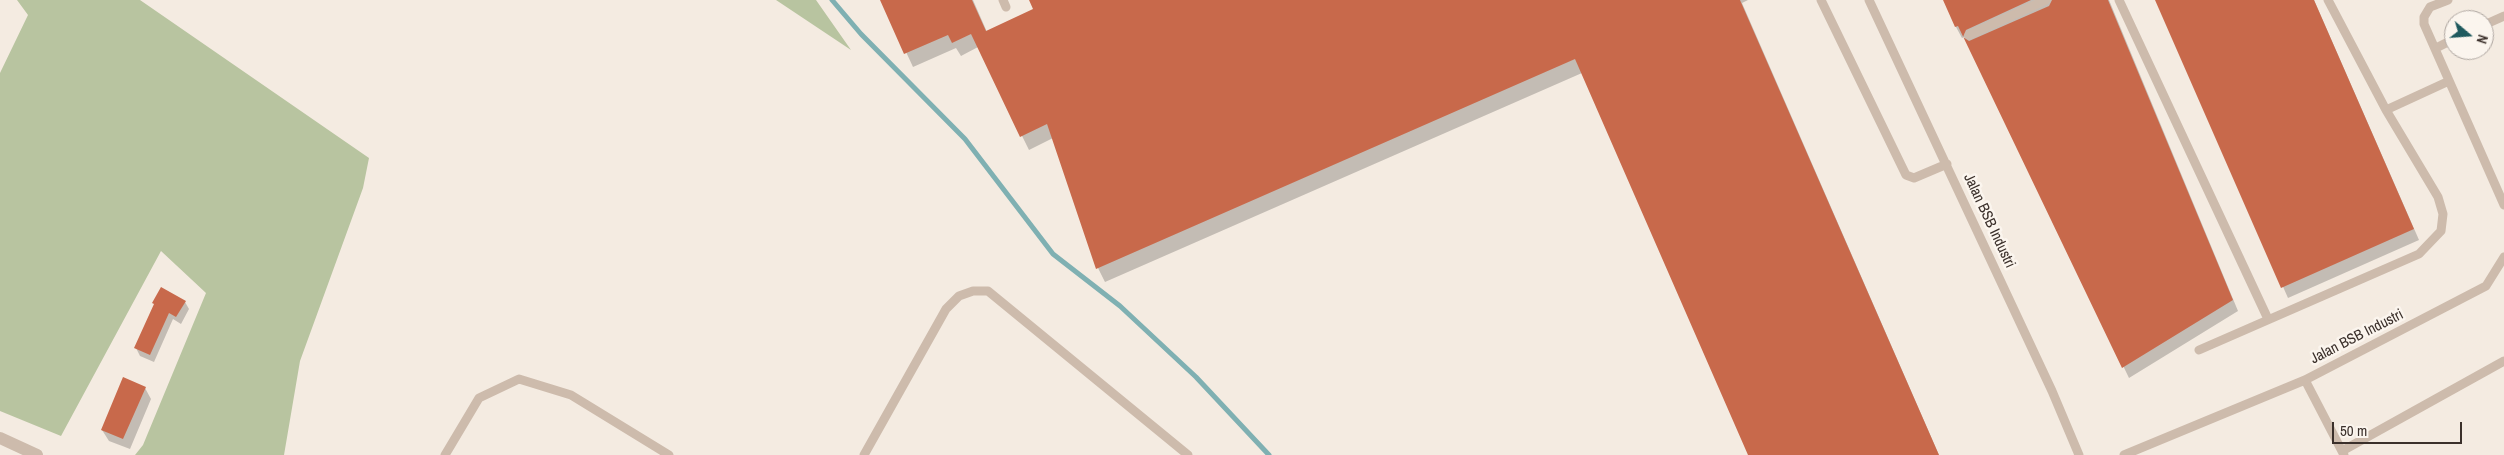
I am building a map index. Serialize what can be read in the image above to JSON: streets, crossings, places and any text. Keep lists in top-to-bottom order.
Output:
{
  "streets": {
    "lane": ["Jalan BSB Industri"]
  },
  "scale_bar": "50 m",
  "north": "right"
}
